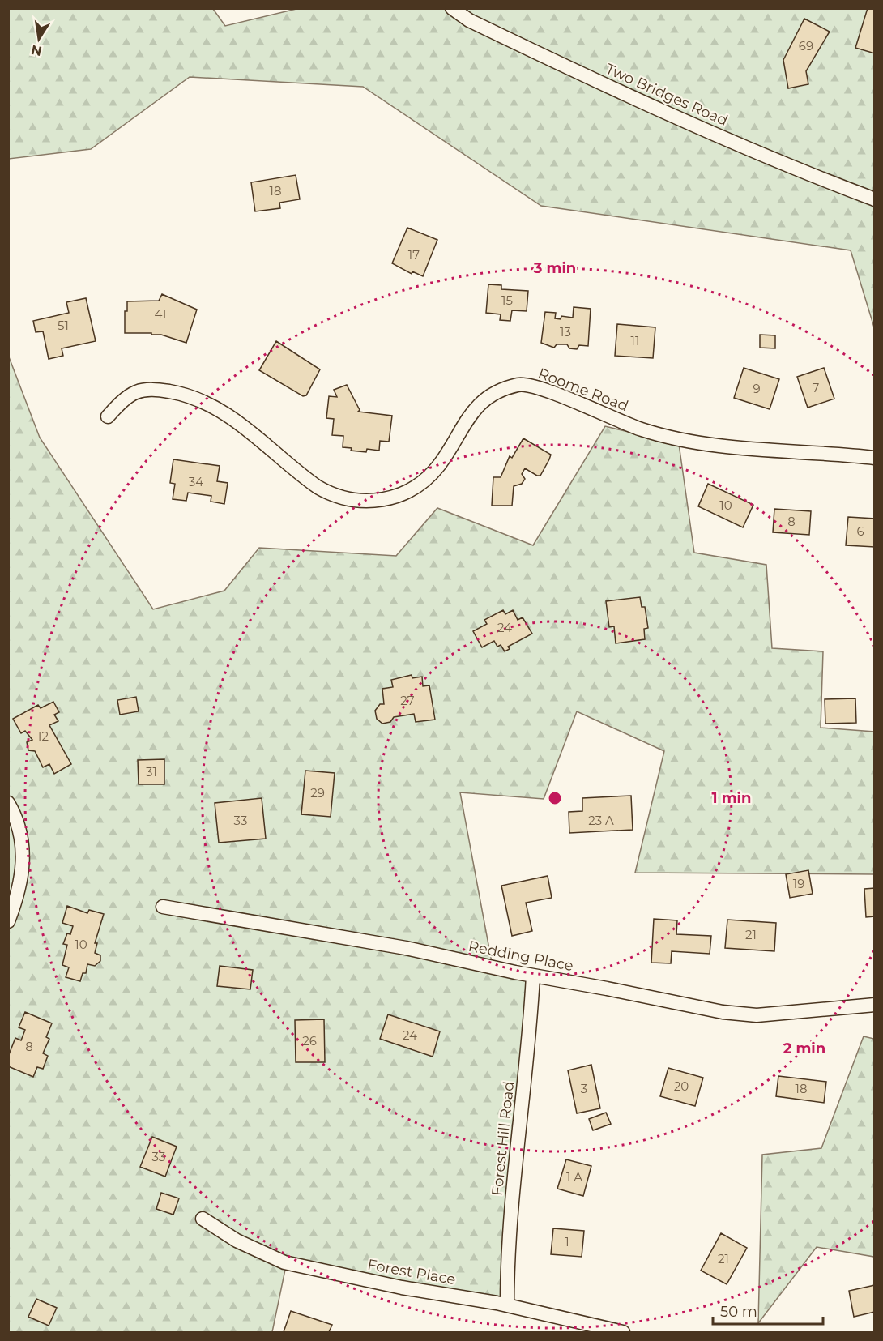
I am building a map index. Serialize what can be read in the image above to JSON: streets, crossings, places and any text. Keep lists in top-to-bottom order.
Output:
{
  "streets": {
    "street": [
      "Two Bridges Road",
      "Roome Road",
      "Redding Place",
      "Forest Hill Road",
      "Forest Place"
    ]
  },
  "crossings": [
    ["Redding Place", "Forest Hill Road"],
    ["Forest Hill Road", "Forest Place"]
  ],
  "house_numbers": [
    "69",
    "18",
    "17",
    "15",
    "41",
    "51",
    "13",
    "11",
    "7",
    "9",
    "34",
    "10",
    "8",
    "6",
    "24",
    "27",
    "12",
    "31",
    "29",
    "33",
    "23 A",
    "19",
    "21",
    "10",
    "24",
    "26",
    "8",
    "20",
    "3",
    "18",
    "33",
    "1 A",
    "1",
    "21"
  ],
  "scale_bar": "50 m",
  "north": "bottom",
  "rings": ["3 min", "1 min", "2 min"]
}
